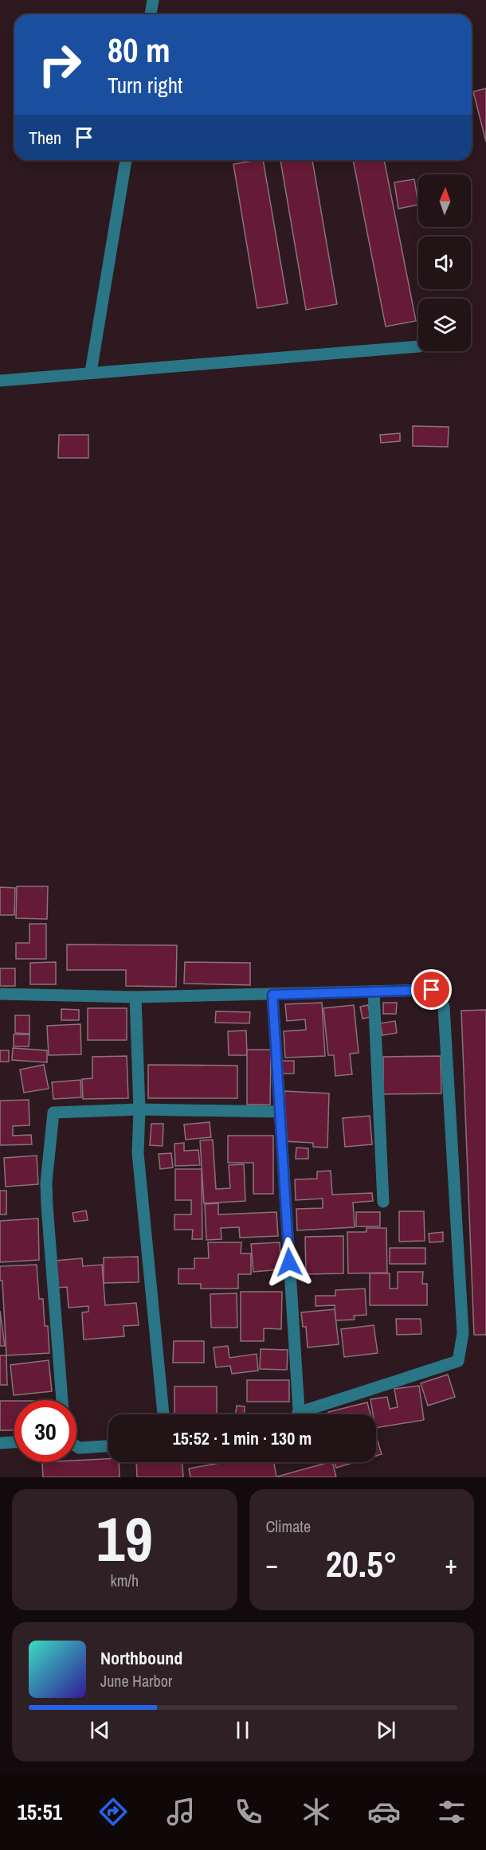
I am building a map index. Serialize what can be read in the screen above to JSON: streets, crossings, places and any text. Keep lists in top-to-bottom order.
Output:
{
  "north": "top",
  "page": {
    "turn": ["80 m", "Turn right"],
    "then": "Then",
    "limit": "30",
    "trip": "15:52 · 1 min · 130 m",
    "tile": [
      ["19", "km/h"],
      "Climate"
    ],
    "heat": ["−", "20.5°", "+"],
    "song": ["Northbound", "June Harbor"],
    "tabs": "15:51"
  }
}
